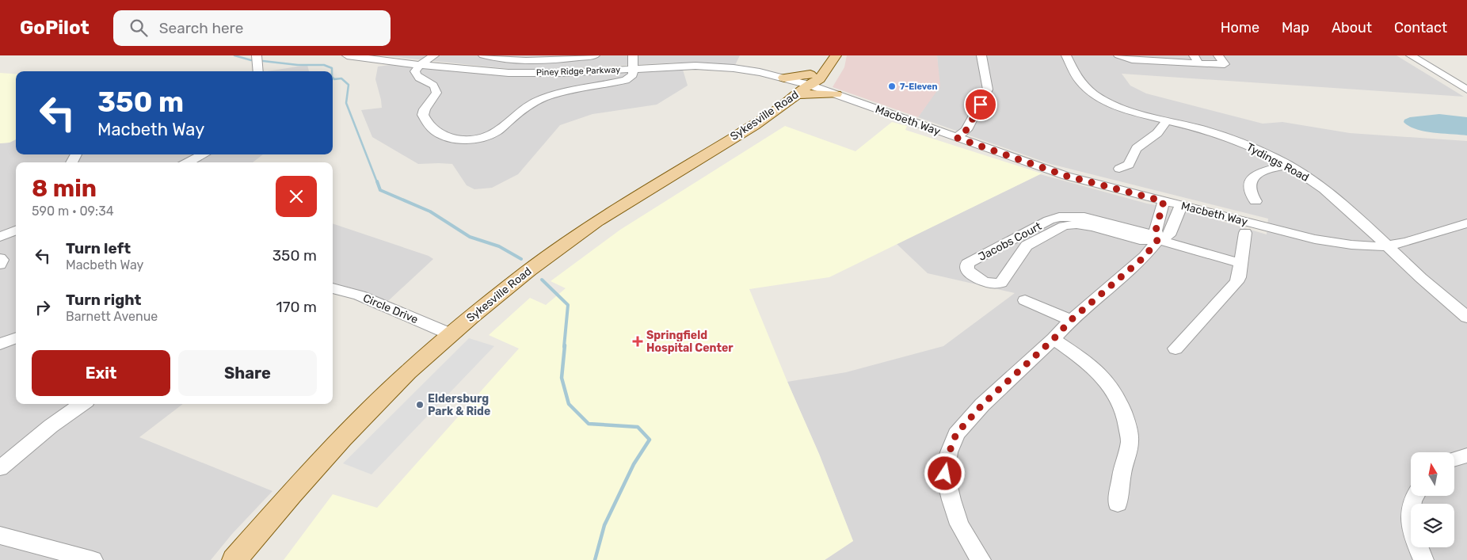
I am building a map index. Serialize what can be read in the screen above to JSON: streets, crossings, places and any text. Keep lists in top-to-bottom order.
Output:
{
  "streets": {
    "main road": ["Sykesville Road"],
    "street": [
      "Piney Ridge Parkway",
      "Macbeth Way",
      "Tydings Road",
      "Jacobs Court",
      "Circle Drive"
    ]
  },
  "crossings": [
    ["Sykesville Road", "Macbeth Way"],
    ["Sykesville Road", "Circle Drive"],
    ["Macbeth Way", "Tydings Road"]
  ],
  "places": {
    "other": ["7-Eleven", "Eldersburg Park & Ride"],
    "health": ["Springfield Hospital Center"]
  },
  "north": "top",
  "page": {
    "header": "GoPilot",
    "search": "Search here",
    "nav": [
      "Home",
      "Map",
      "About",
      "Contact"
    ],
    "turn": ["350 m", "Macbeth Way"],
    "heading": ["8 min", "590 m · 09:34"],
    "list": [
      {
        "name": "Turn left",
        "note": "Macbeth Way",
        "value": "350 m"
      },
      {
        "name": "Turn right",
        "note": "Barnett Avenue",
        "value": "170 m"
      }
    ],
    "buttons": ["Exit", "Share"]
  }
}
